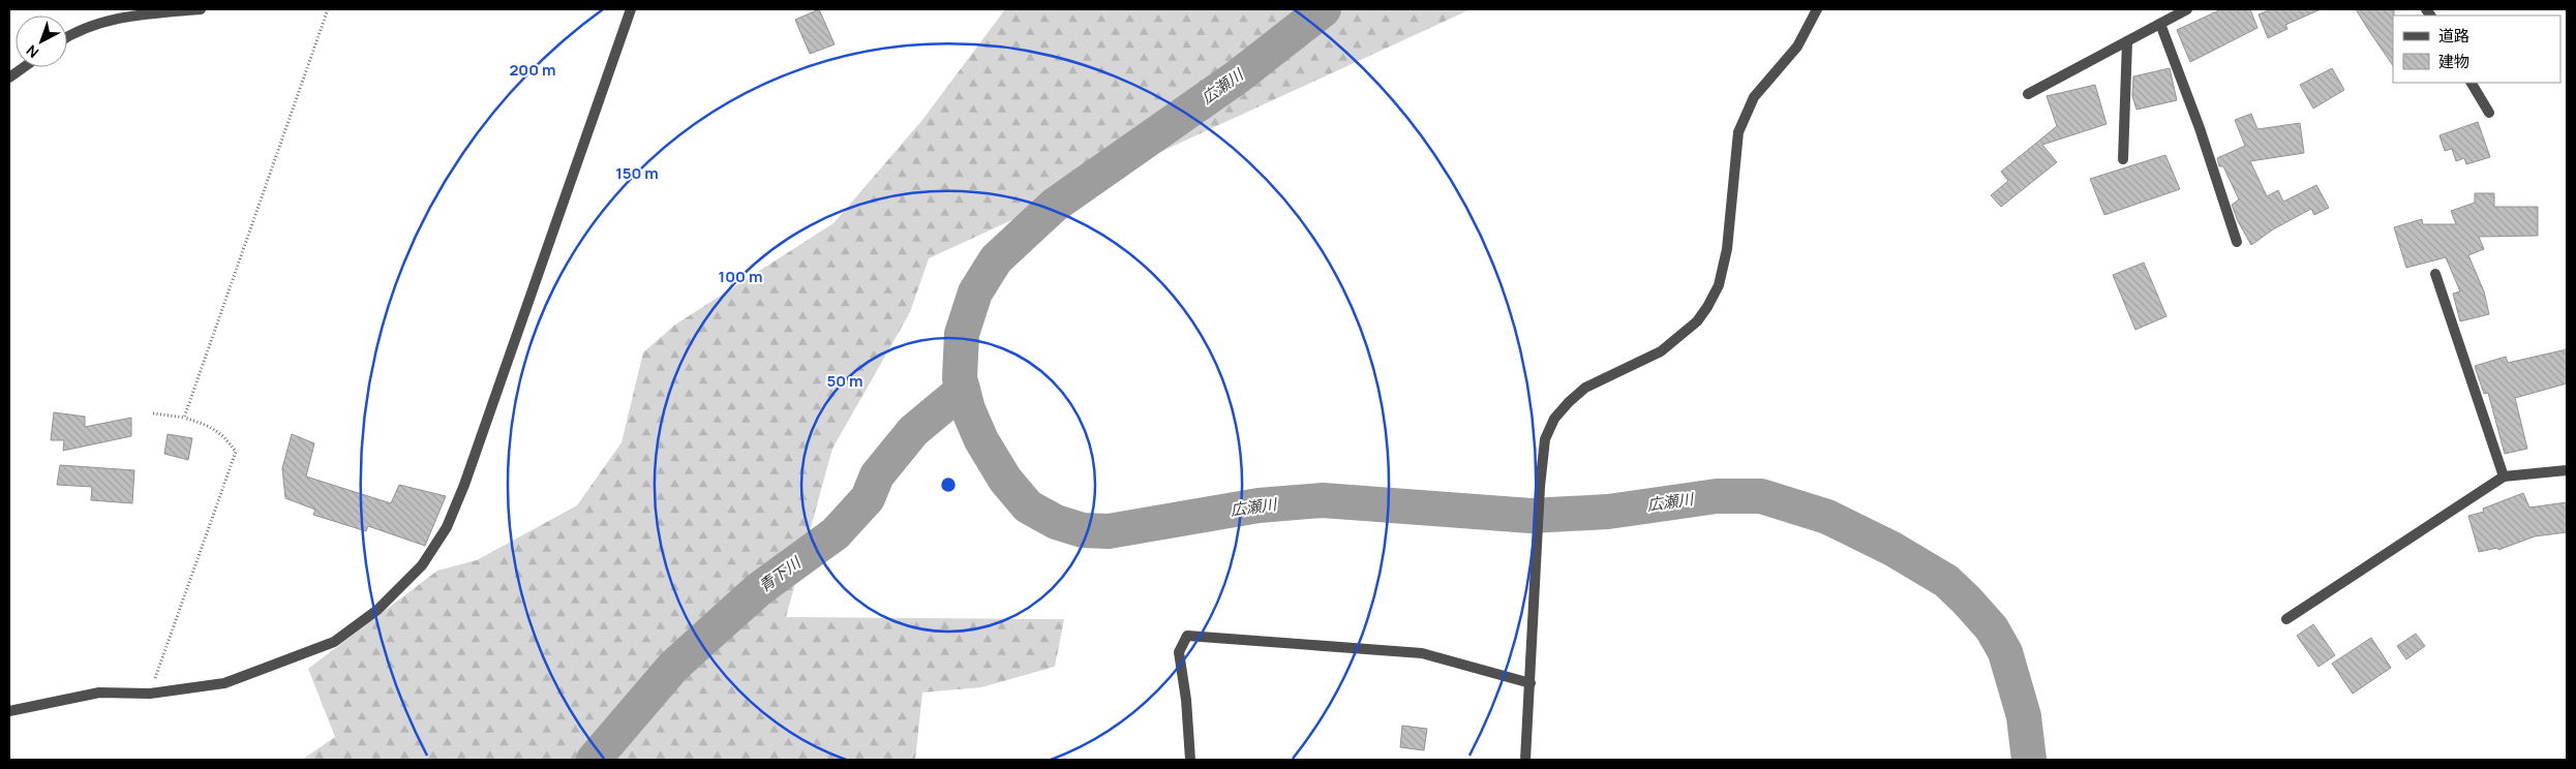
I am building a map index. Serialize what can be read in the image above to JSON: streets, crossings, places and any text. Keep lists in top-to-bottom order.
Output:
{
  "water": ["広瀬川", "青下川"],
  "legend": ["道路", "建物"],
  "north": "bottom left",
  "rings": [
    "200 m",
    "150 m",
    "100 m",
    "50 m"
  ]
}
